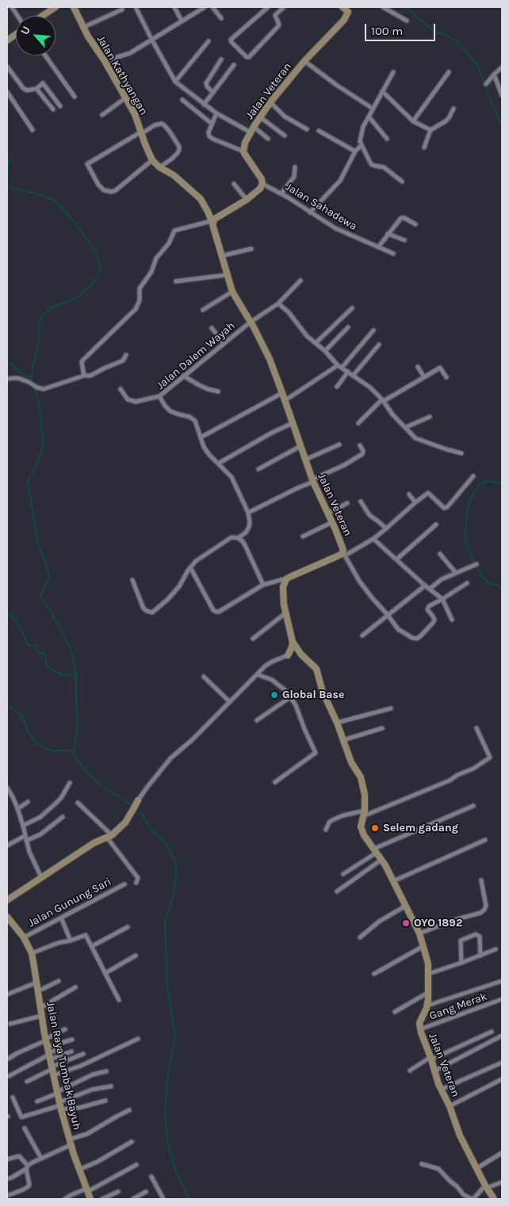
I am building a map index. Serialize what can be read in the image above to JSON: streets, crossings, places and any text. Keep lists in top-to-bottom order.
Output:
{
  "streets": {
    "street": [
      "Jalan Kathyangan",
      "Jalan Veteran",
      "Jalan Sahadewa",
      "Jalan Dalem Wayah",
      "Jalan Gunung Sari",
      "Gang Merak",
      "Jalan Raya Tumbak Bayuh"
    ]
  },
  "crossings": [
    ["Jalan Kathyangan", "Jalan Veteran"],
    ["Jalan Veteran", "Jalan Dalem Wayah"],
    ["Jalan Veteran", "Gang Merak"],
    ["Jalan Gunung Sari", "Jalan Raya Tumbak Bayuh"]
  ],
  "places": ["Global Base", "Selem gadang", "OYO 1892"],
  "scale_bar": "100 m",
  "north": "top left"
}
